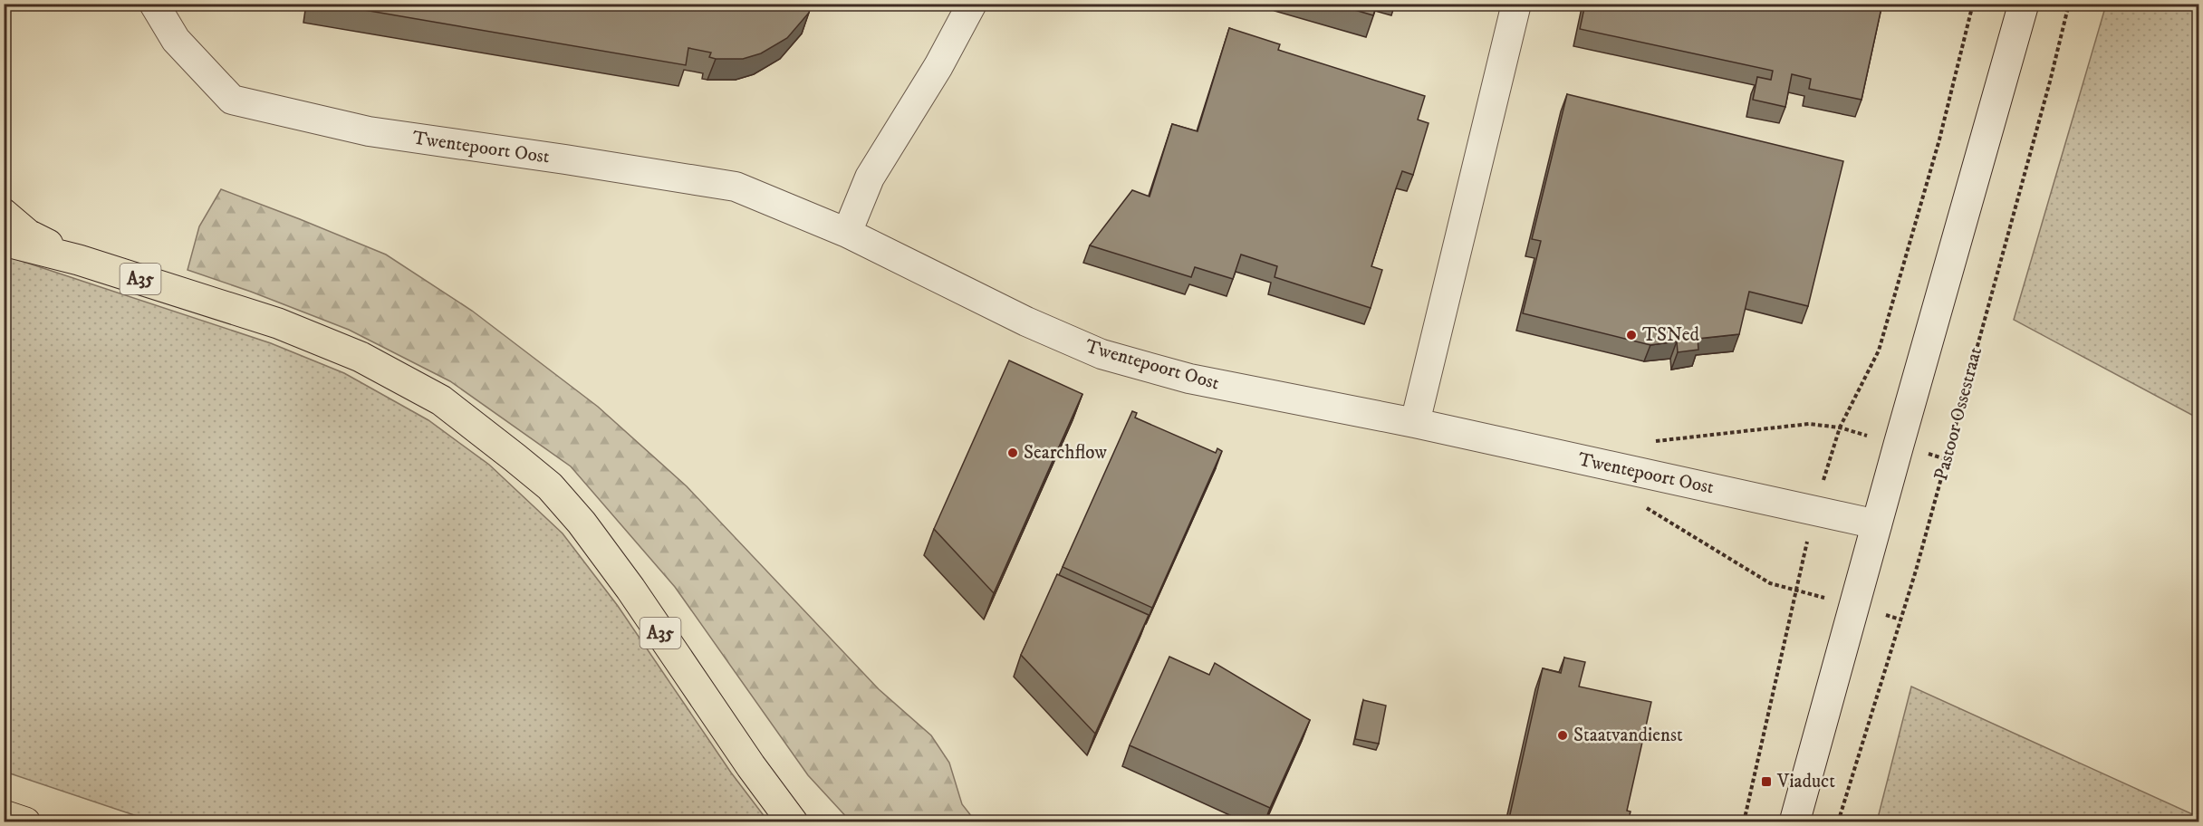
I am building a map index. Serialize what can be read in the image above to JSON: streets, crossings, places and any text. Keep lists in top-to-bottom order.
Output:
{
  "streets": {
    "highway": ["A35"],
    "street": ["Twentepoort Oost"],
    "path": ["Pastoor Ossestraat"]
  },
  "places": {
    "other": ["TSNed", "Searchflow", "Staatvandienst"],
    "transit": ["Viaduct"]
  }
}
